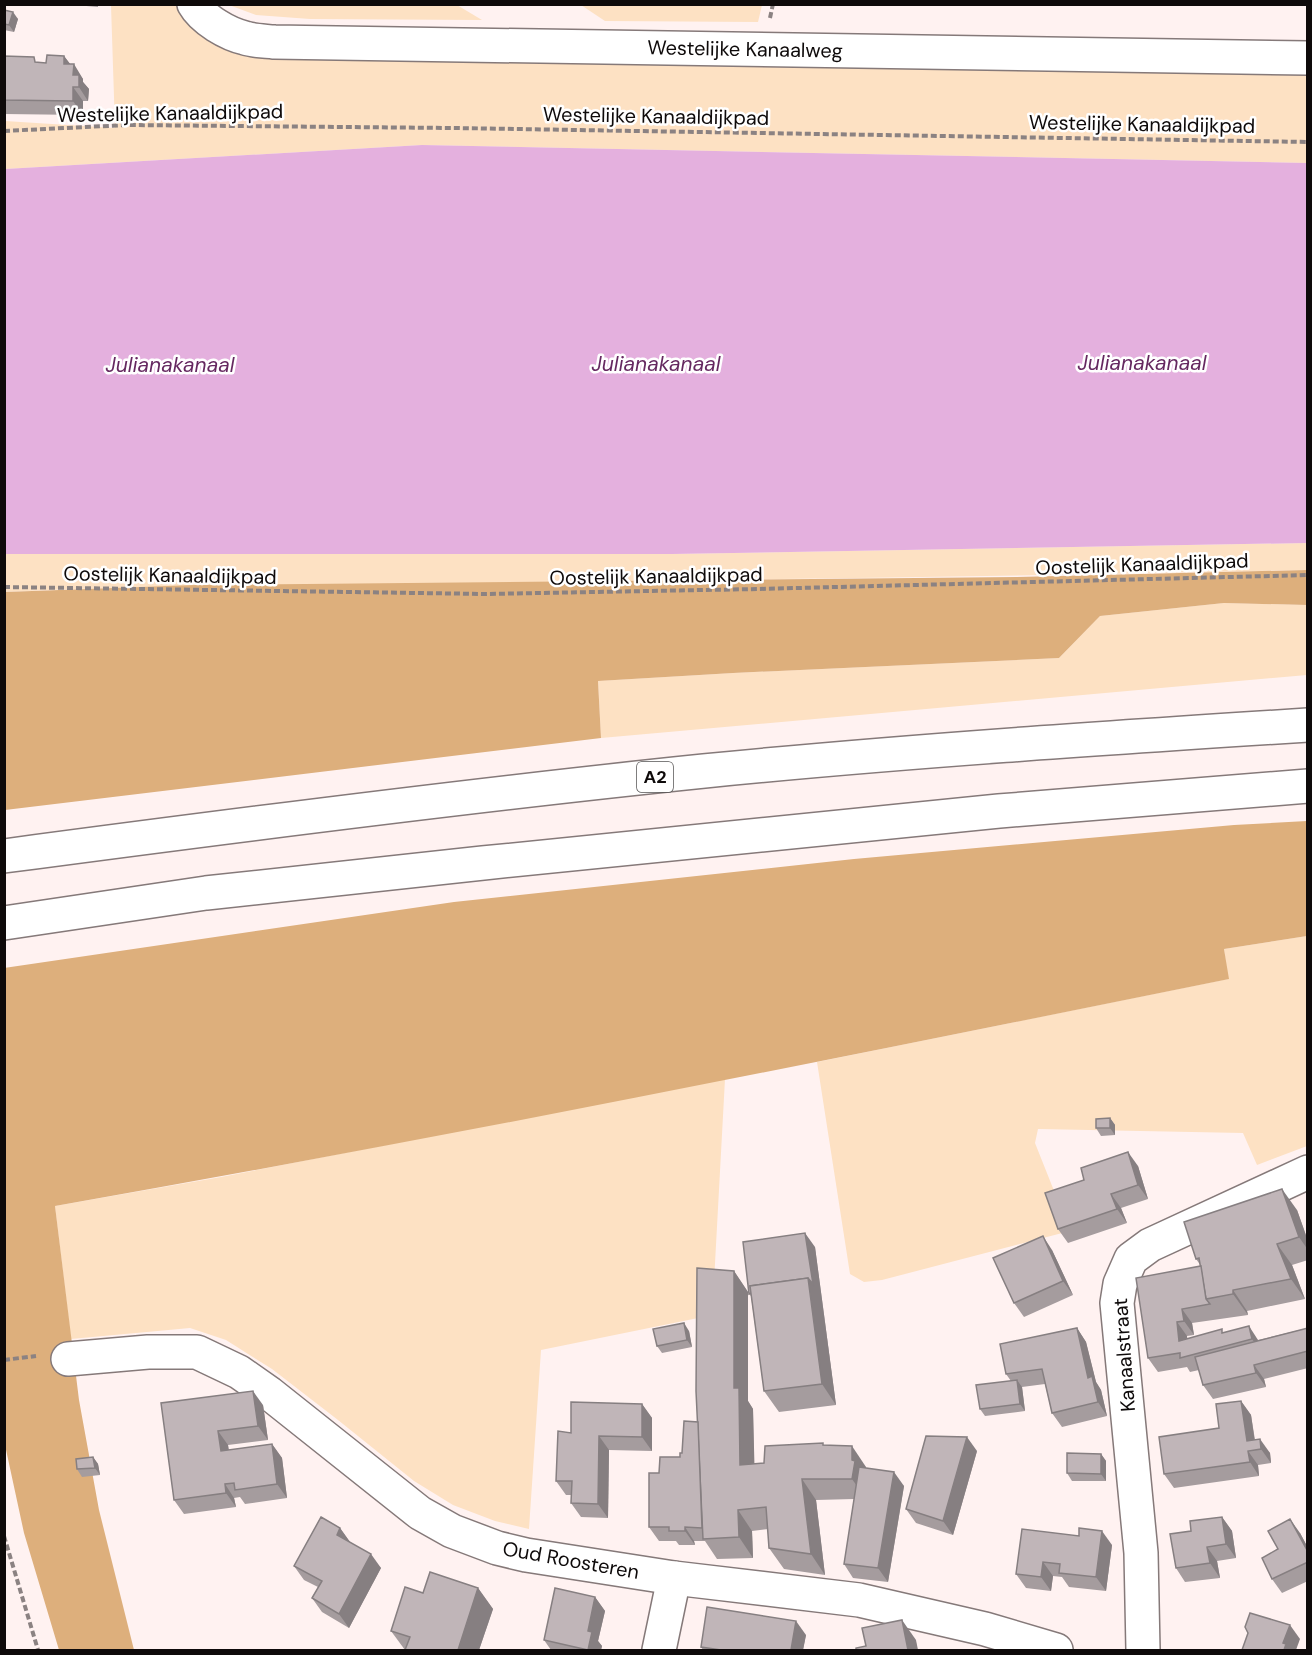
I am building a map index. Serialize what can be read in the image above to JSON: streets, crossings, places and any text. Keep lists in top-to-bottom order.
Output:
{
  "streets": {
    "main road": [
      "Westelijke Kanaalweg",
      "A2",
      "Kanaalstraat",
      "Oud Roosteren"
    ],
    "path": ["Westelijke Kanaaldijkpad", "Oostelijk Kanaaldijkpad"]
  },
  "water": ["Julianakanaal"]
}
